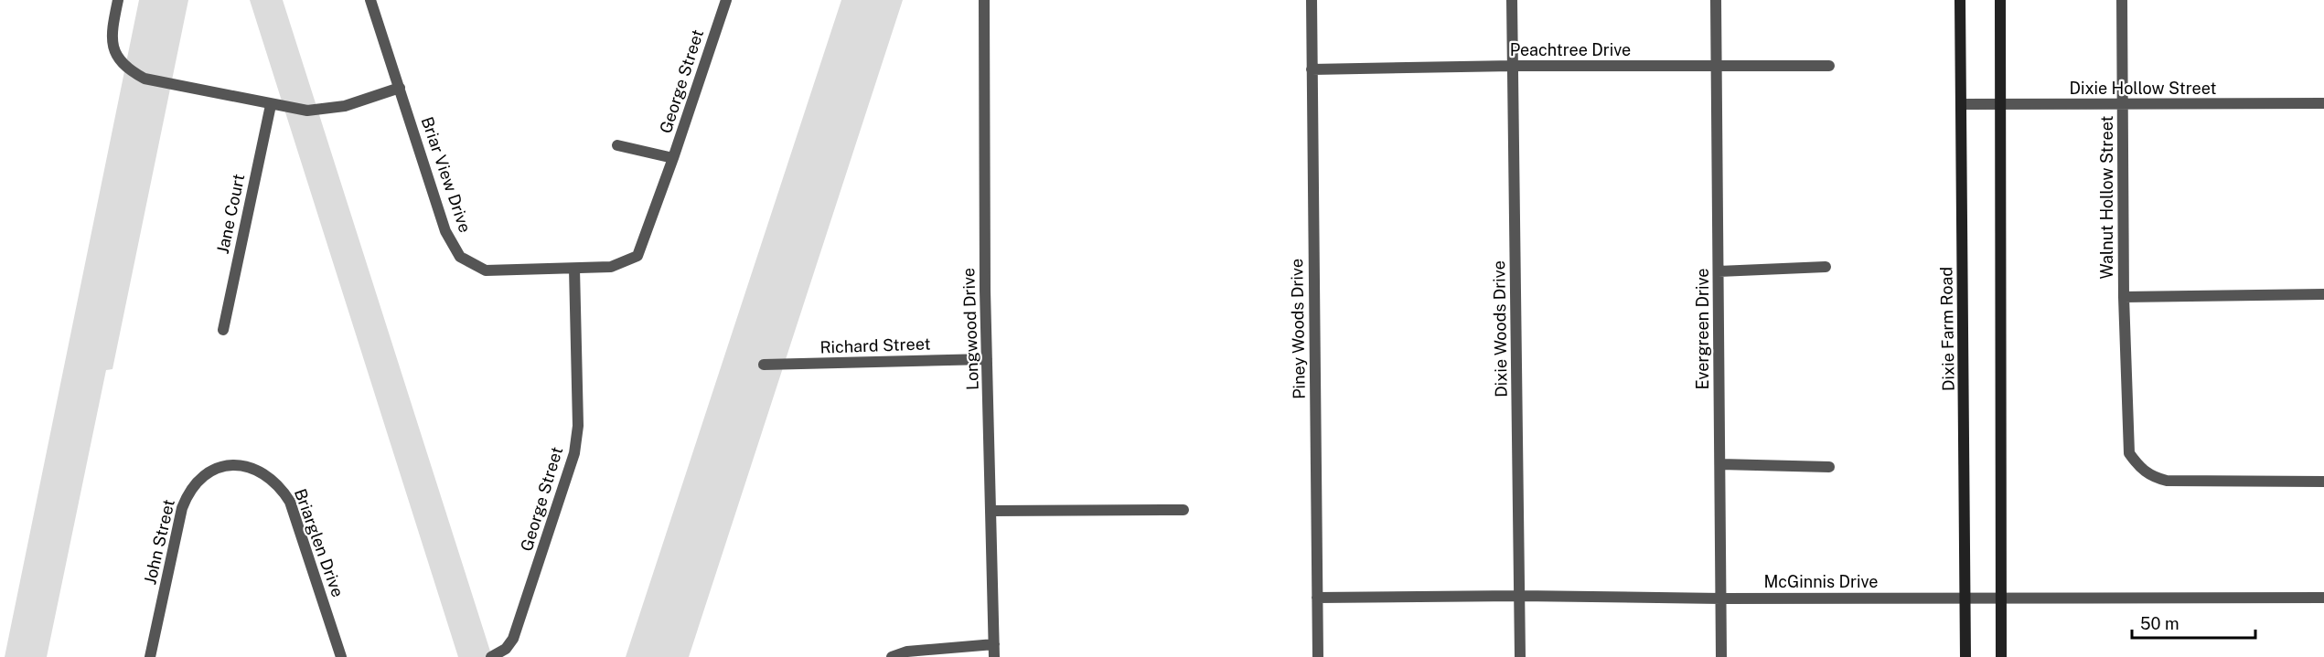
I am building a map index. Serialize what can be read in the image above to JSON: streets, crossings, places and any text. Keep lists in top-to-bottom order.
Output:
{
  "streets": {
    "main road": ["Dixie Farm Road"],
    "street": [
      "Peachtree Drive",
      "George Street",
      "Dixie Hollow Street",
      "Briar View Drive",
      "Walnut Hollow Street",
      "Jane Court",
      "Longwood Drive",
      "Piney Woods Drive",
      "Dixie Woods Drive",
      "Evergreen Drive",
      "Richard Street",
      "John Street",
      "Briarglen Drive",
      "McGinnis Drive"
    ]
  },
  "crossings": [
    ["Peachtree Drive", "Piney Woods Drive"],
    ["Peachtree Drive", "Dixie Woods Drive"],
    ["Peachtree Drive", "Evergreen Drive"],
    ["George Street", "Briar View Drive"],
    ["Dixie Hollow Street", "Walnut Hollow Street"],
    ["Dixie Hollow Street", "Dixie Farm Road"],
    ["Longwood Drive", "Richard Street"],
    ["Piney Woods Drive", "McGinnis Drive"],
    ["Dixie Woods Drive", "McGinnis Drive"],
    ["Evergreen Drive", "McGinnis Drive"],
    ["Dixie Farm Road", "McGinnis Drive"],
    ["John Street", "Briarglen Drive"]
  ],
  "scale_bar": "50 m"
}
